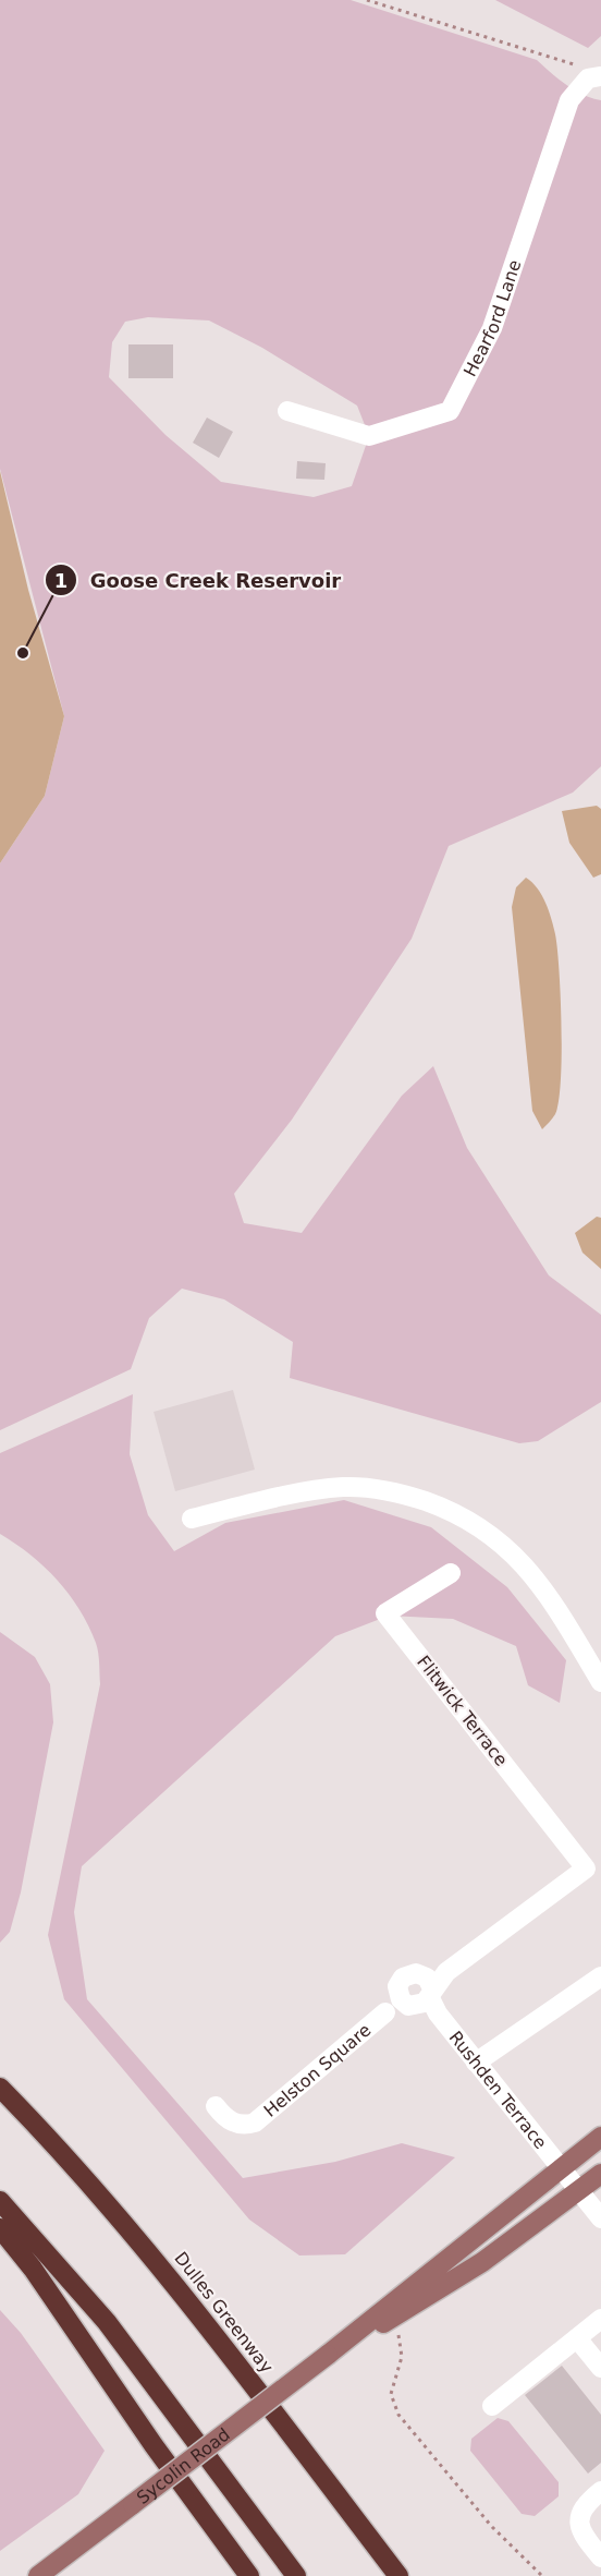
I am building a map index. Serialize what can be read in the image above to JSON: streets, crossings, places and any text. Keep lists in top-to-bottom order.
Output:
{
  "streets": {
    "highway": ["Dulles Greenway"],
    "main road": ["Sycolin Road"],
    "street": [
      "Hearford Lane",
      "Flitwick Terrace",
      "Helston Square",
      "Rushden Terrace"
    ]
  },
  "crossings": [
    ["Flitwick Terrace", "Helston Square"],
    ["Helston Square", "Rushden Terrace"],
    ["Rushden Terrace", "Sycolin Road"]
  ],
  "places": ["Goose Creek Reservoir"]
}
